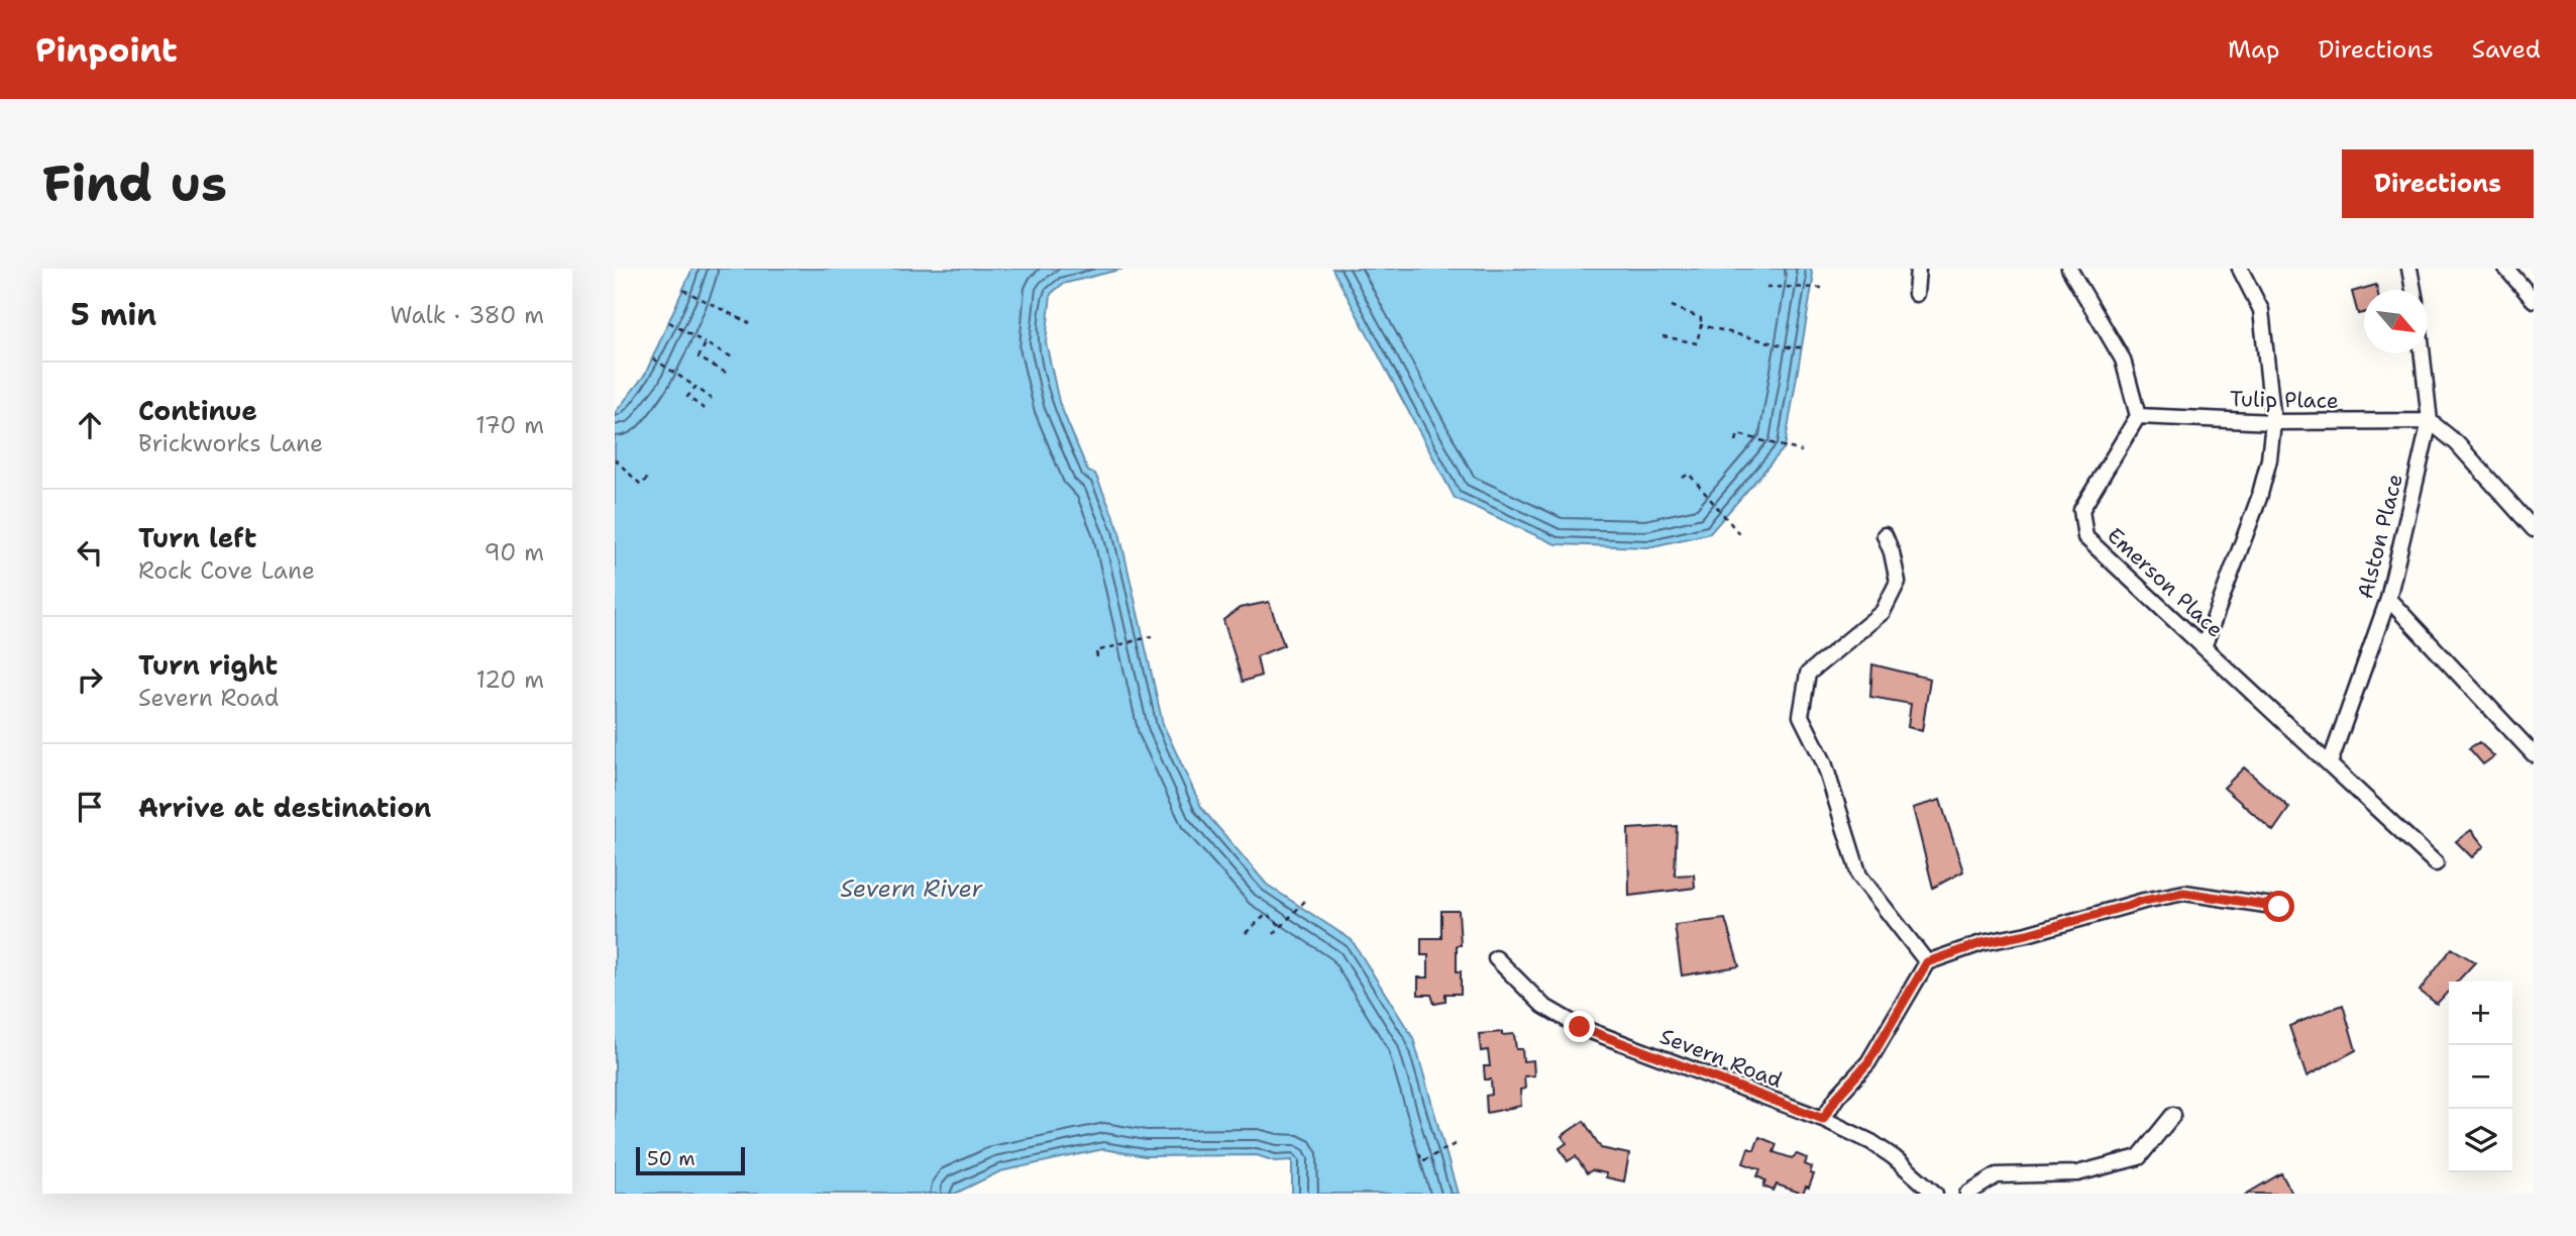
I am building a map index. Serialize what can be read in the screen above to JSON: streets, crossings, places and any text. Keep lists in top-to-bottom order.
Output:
{
  "streets": {
    "street": [
      "Tulip Place",
      "Alston Place",
      "Emerson Place",
      "Severn Road"
    ]
  },
  "crossings": [
    ["Tulip Place", "Alston Place"],
    ["Tulip Place", "Emerson Place"],
    ["Alston Place", "Emerson Place"]
  ],
  "water": ["Severn River"],
  "scale_bar": "50 m",
  "north": "bottom right",
  "page": {
    "header": "Pinpoint",
    "nav": ["Map", "Directions", "Saved"],
    "buttons": "Directions",
    "title": "Find us",
    "heading": ["5 min", "Walk · 380 m"],
    "list": [
      ["Continue", "Brickworks Lane", "170 m"],
      ["Turn left", "Rock Cove Lane", "90 m"],
      ["Turn right", "Severn Road", "120 m"],
      "Arrive at destination"
    ],
    "map_buttons": ["+", "−"],
    "scale": "50 m"
  }
}
